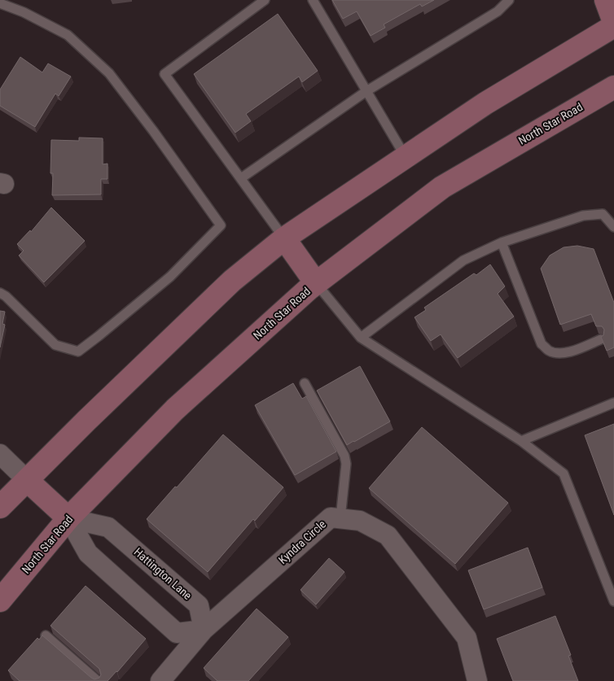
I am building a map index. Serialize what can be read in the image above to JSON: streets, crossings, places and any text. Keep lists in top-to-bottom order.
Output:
{
  "streets": {
    "main road": ["North Star Road"],
    "street": ["Kyndra Circle", "Hattington Lane"]
  },
  "crossings": [
    ["North Star Road", "Hattington Lane"],
    ["Kyndra Circle", "Hattington Lane"]
  ]
}
